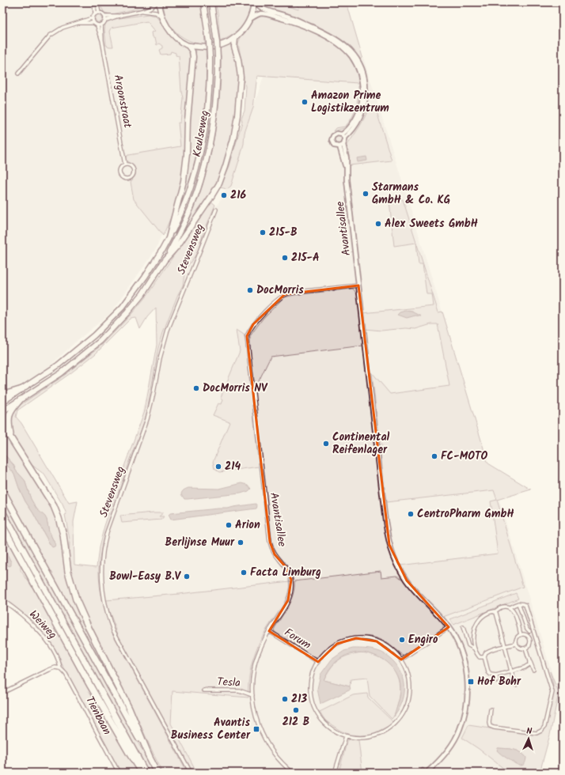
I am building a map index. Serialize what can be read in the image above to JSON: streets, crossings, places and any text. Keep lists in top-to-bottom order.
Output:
{
  "streets": {
    "highway": ["Keulseweg"],
    "street": [
      "Argonstraat",
      "Avantisallee",
      "Stevensweg",
      "Weiweg",
      "Forum",
      "Tesla",
      "Tienbaan"
    ]
  },
  "crossings": [
    ["Avantisallee", "Forum"],
    ["Avantisallee", "Tesla"],
    ["Weiweg", "Tienbaan"]
  ],
  "places": {
    "other": [
      "Amazon Prime Logistikzentrum",
      "Starmans GmbH & Co. KG",
      "216",
      "Alex Sweets GmbH",
      "215-B",
      "215-A",
      "DocMorris",
      "DocMorris NV",
      "Continental Reifenlager",
      "FC-MOTO",
      "214",
      "CentroPharm GmbH",
      "Arion",
      "Berlijnse Muur",
      "Facta Limburg",
      "Bowl-Easy B.V",
      "Engiro",
      "213",
      "212 B"
    ],
    "transit": ["Hof Bohr", "Avantis Business Center"]
  },
  "north": "top"
}
